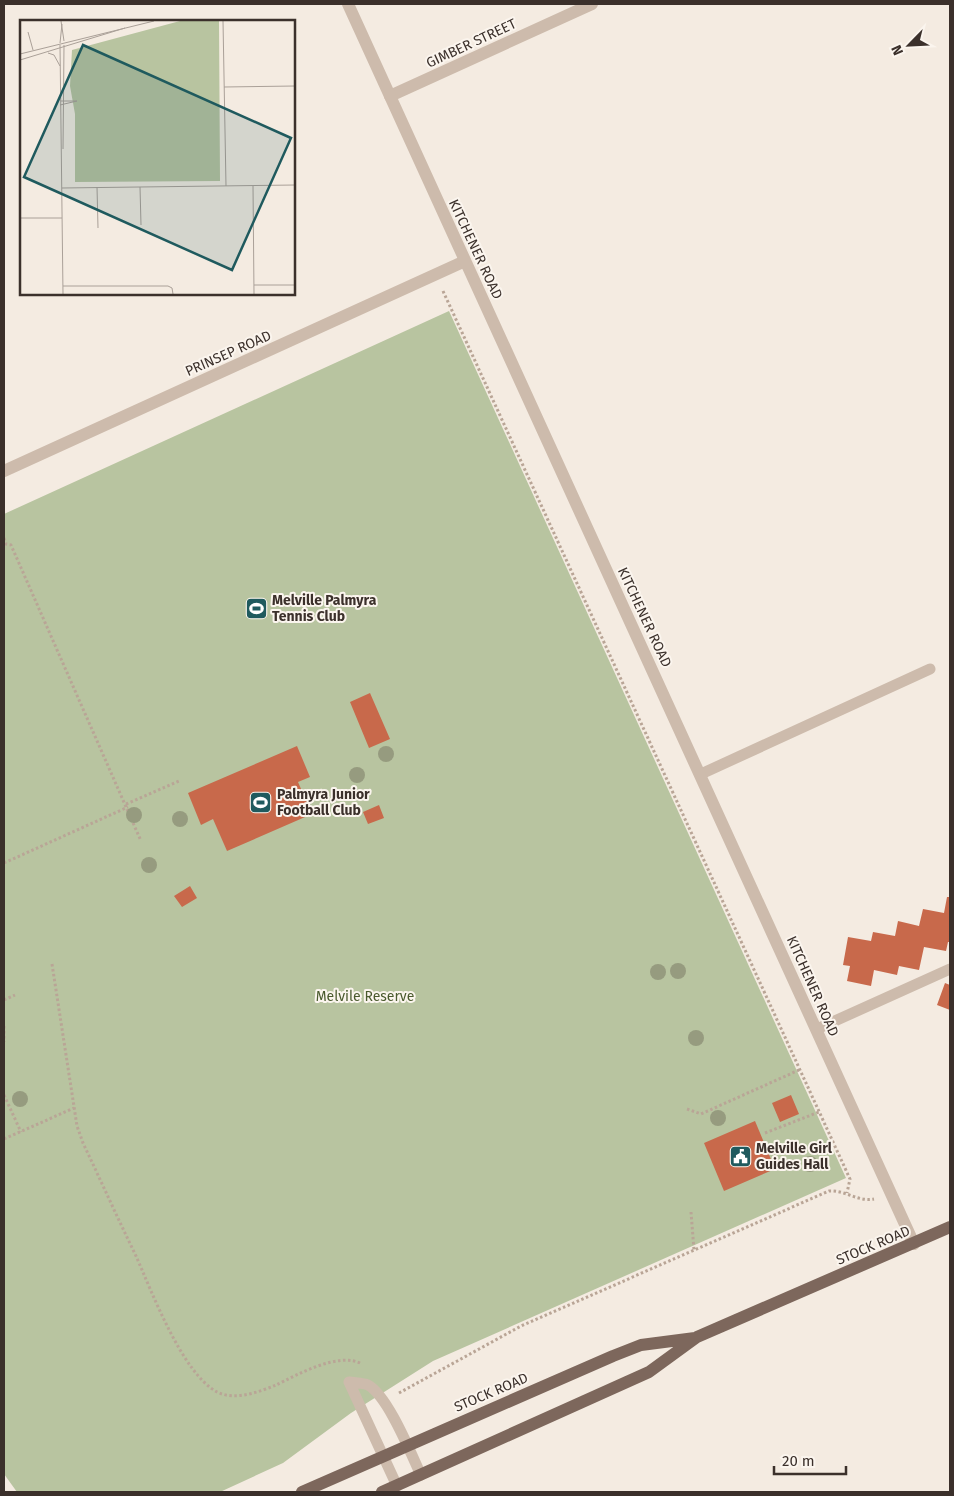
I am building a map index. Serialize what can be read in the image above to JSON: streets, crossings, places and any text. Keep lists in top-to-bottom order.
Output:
{
  "streets": {
    "main road": ["STOCK ROAD"],
    "street": ["GIMBER STREET", "KITCHENER ROAD", "PRINSEP ROAD"]
  },
  "crossings": [
    ["GIMBER STREET", "KITCHENER ROAD"],
    ["KITCHENER ROAD", "PRINSEP ROAD"],
    ["KITCHENER ROAD", "STOCK ROAD"]
  ],
  "parks": ["Melvile Reserve"],
  "places": {
    "sports": ["Melville Palmyra Tennis Club", "Palmyra Junior Football Club"],
    "public building": ["Melville Girl Guides Hall"]
  },
  "scale_bar": "20 m",
  "north": "bottom left"
}
